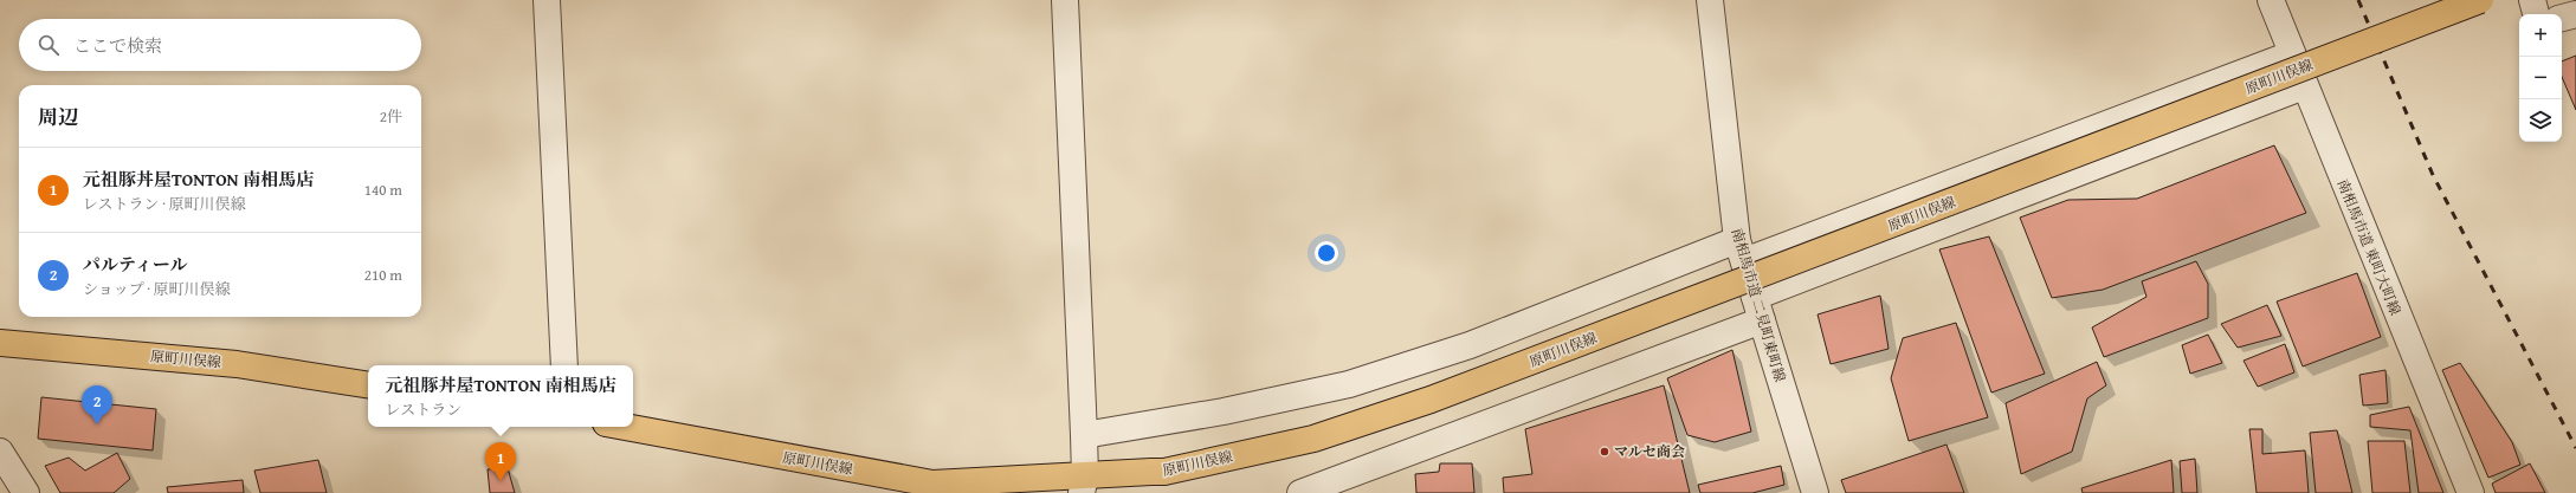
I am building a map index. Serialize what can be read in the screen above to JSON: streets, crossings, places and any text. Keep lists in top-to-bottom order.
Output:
{
  "streets": {
    "main road": ["原町川俣線"],
    "street": ["南相馬市道 東町大町線", "南相馬市道 二見町東町線"]
  },
  "places": ["マルセ商会"],
  "page": {
    "map_buttons": ["+", "−"],
    "search": "ここで検索",
    "heading": ["周辺", "2件"],
    "list": [
      {
        "mark": "1",
        "name": "元祖豚丼屋TONTON 南相馬店",
        "note": "レストラン · 原町川俣線",
        "value": "140 m"
      },
      {
        "mark": "2",
        "name": "パルティール",
        "note": "ショップ · 原町川俣線",
        "value": "210 m"
      }
    ],
    "popup": ["元祖豚丼屋TONTON 南相馬店", "レストラン"],
    "pins": ["2", "1"]
  }
}
